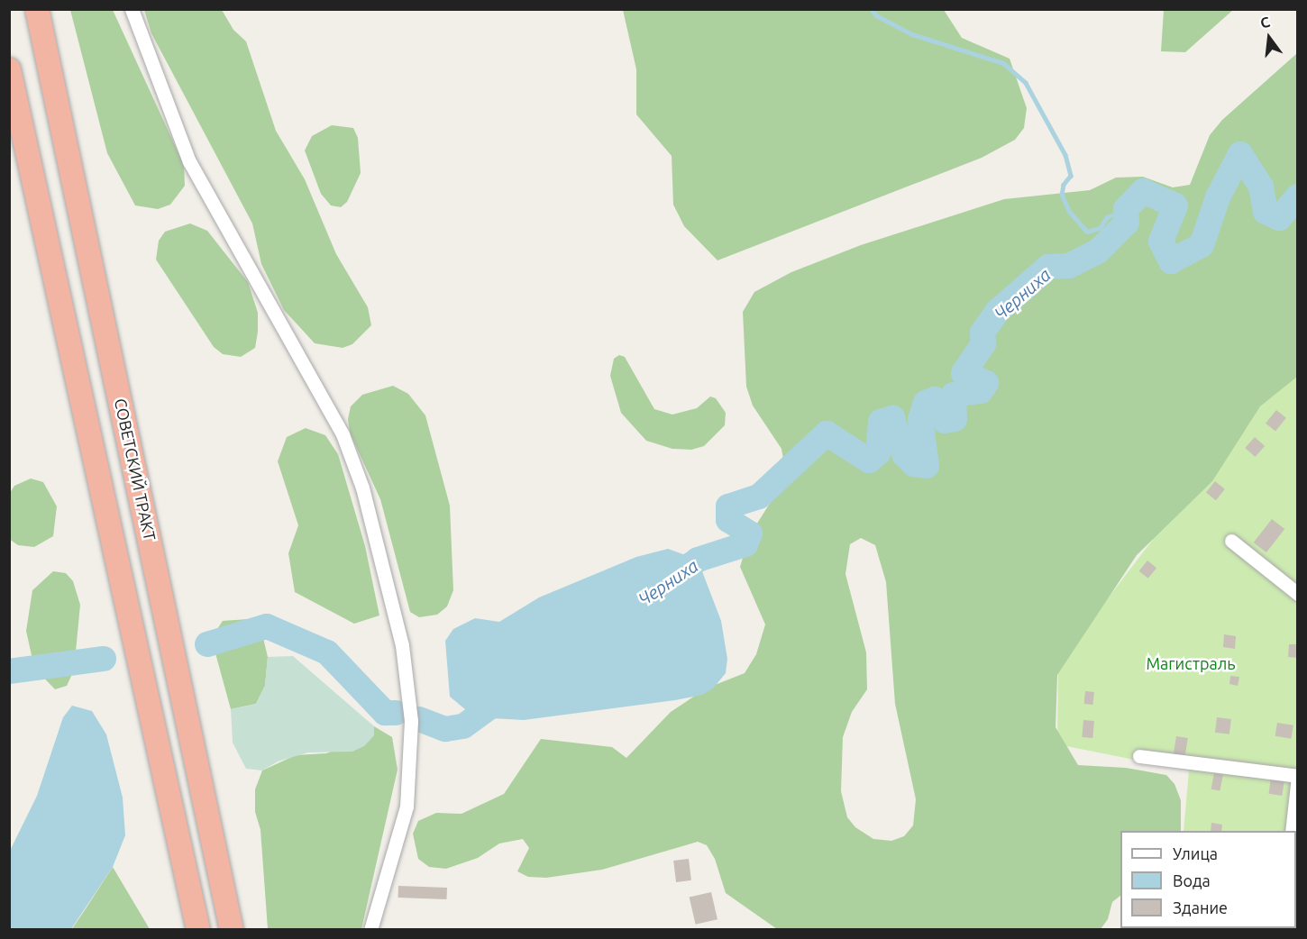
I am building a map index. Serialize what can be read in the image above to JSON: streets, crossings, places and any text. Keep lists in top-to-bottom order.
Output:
{
  "streets": {
    "highway": ["СОВЕТСКИЙ ТРАКТ"]
  },
  "water": ["Черниха"],
  "parks": ["Магистраль"],
  "legend": ["Улица", "Вода", "Здание"],
  "north": "top"
}
